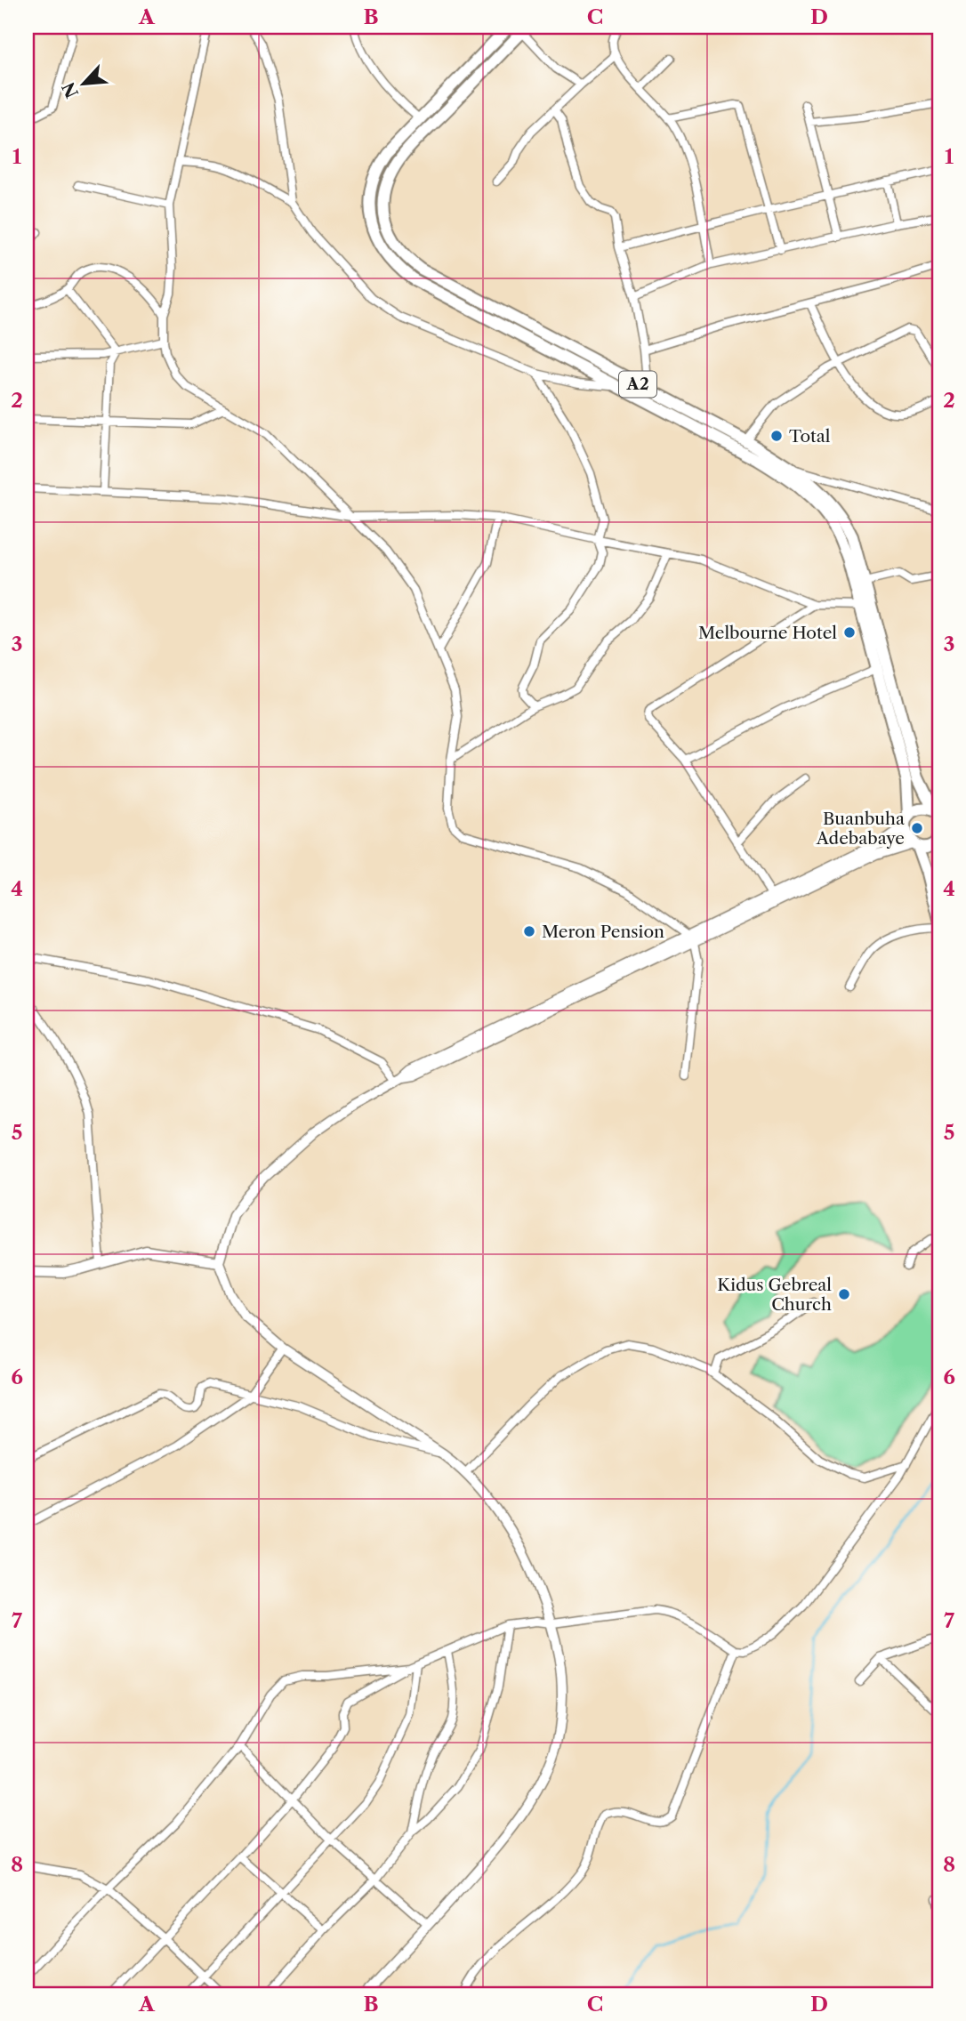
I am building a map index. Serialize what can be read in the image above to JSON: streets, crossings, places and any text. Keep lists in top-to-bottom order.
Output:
{
  "streets": {
    "highway": ["A2"]
  },
  "places": [
    "Total",
    "Melbourne Hotel",
    "Buanbuha Adebabaye",
    "Meron Pension",
    "Kidus Gebreal Church"
  ],
  "north": "bottom left",
  "grid": {
    "columns": [
      "A",
      "B",
      "C",
      "D"
    ],
    "rows": [
      "1",
      "2",
      "3",
      "4",
      "5",
      "6",
      "7",
      "8"
    ]
  }
}
